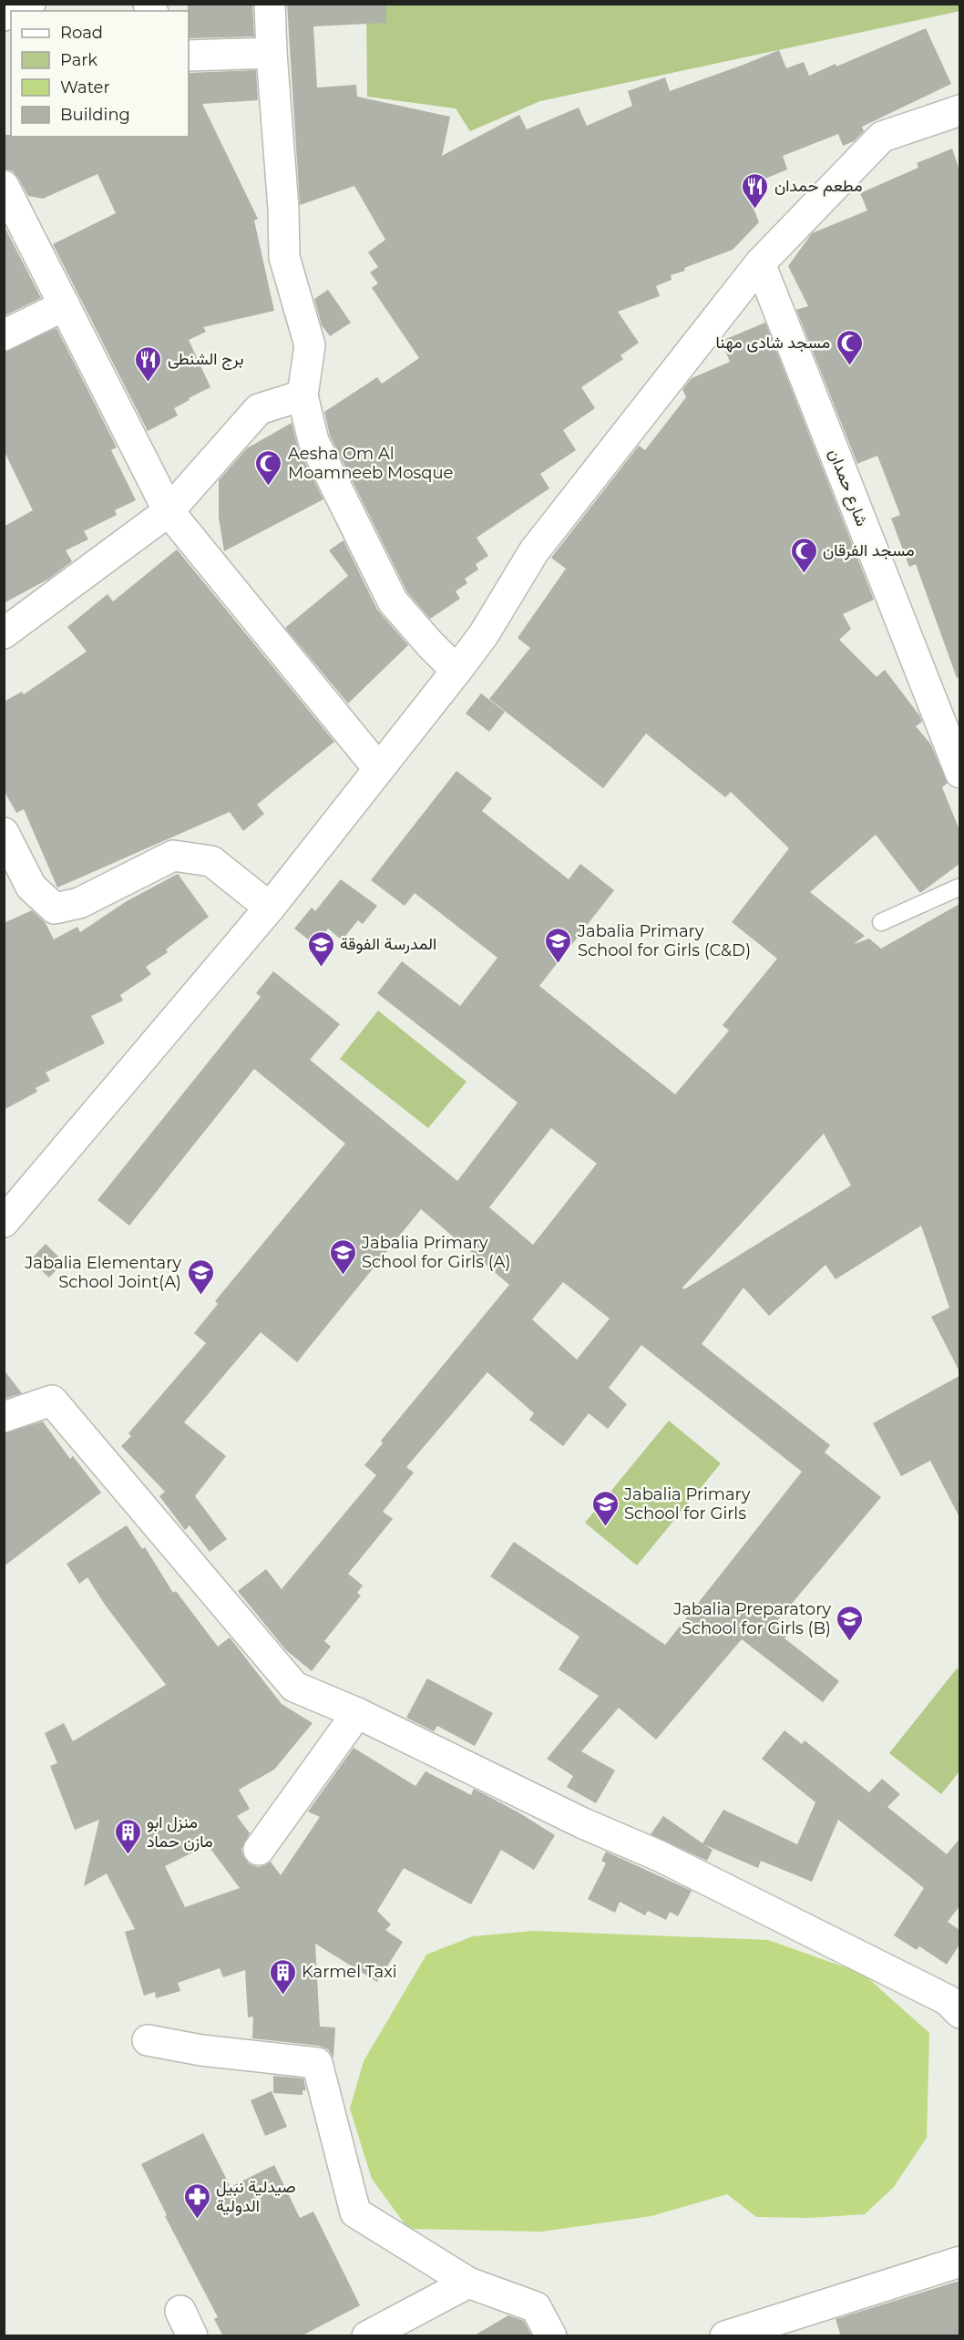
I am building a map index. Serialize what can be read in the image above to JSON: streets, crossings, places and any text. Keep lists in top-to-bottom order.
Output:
{
  "streets": {
    "street": ["شارع حمدان"]
  },
  "places": {
    "restaurant": ["مطعم حمدان", "برج الشنطى"],
    "mosque": ["مسجد شادى مهنا", "Aesha Om Al Moamneeb Mosque", "مسجد الفرقان"],
    "school or university": [
      "Jabalia Primary School for Girls (C&D)",
      "المدرسة الفوقة",
      "Jabalia Primary School for Girls (A)",
      "Jabalia Elementary School Joint(A)",
      "Jabalia Primary School for Girls",
      "Jabalia Preparatory School for Girls (B)"
    ],
    "building": ["منزل ابو مازن حماد", "Karmel Taxi"],
    "pharmacy": ["صيدلية نبيل الدولية"]
  },
  "legend": [
    "Road",
    "Park",
    "Water",
    "Building"
  ]
}
